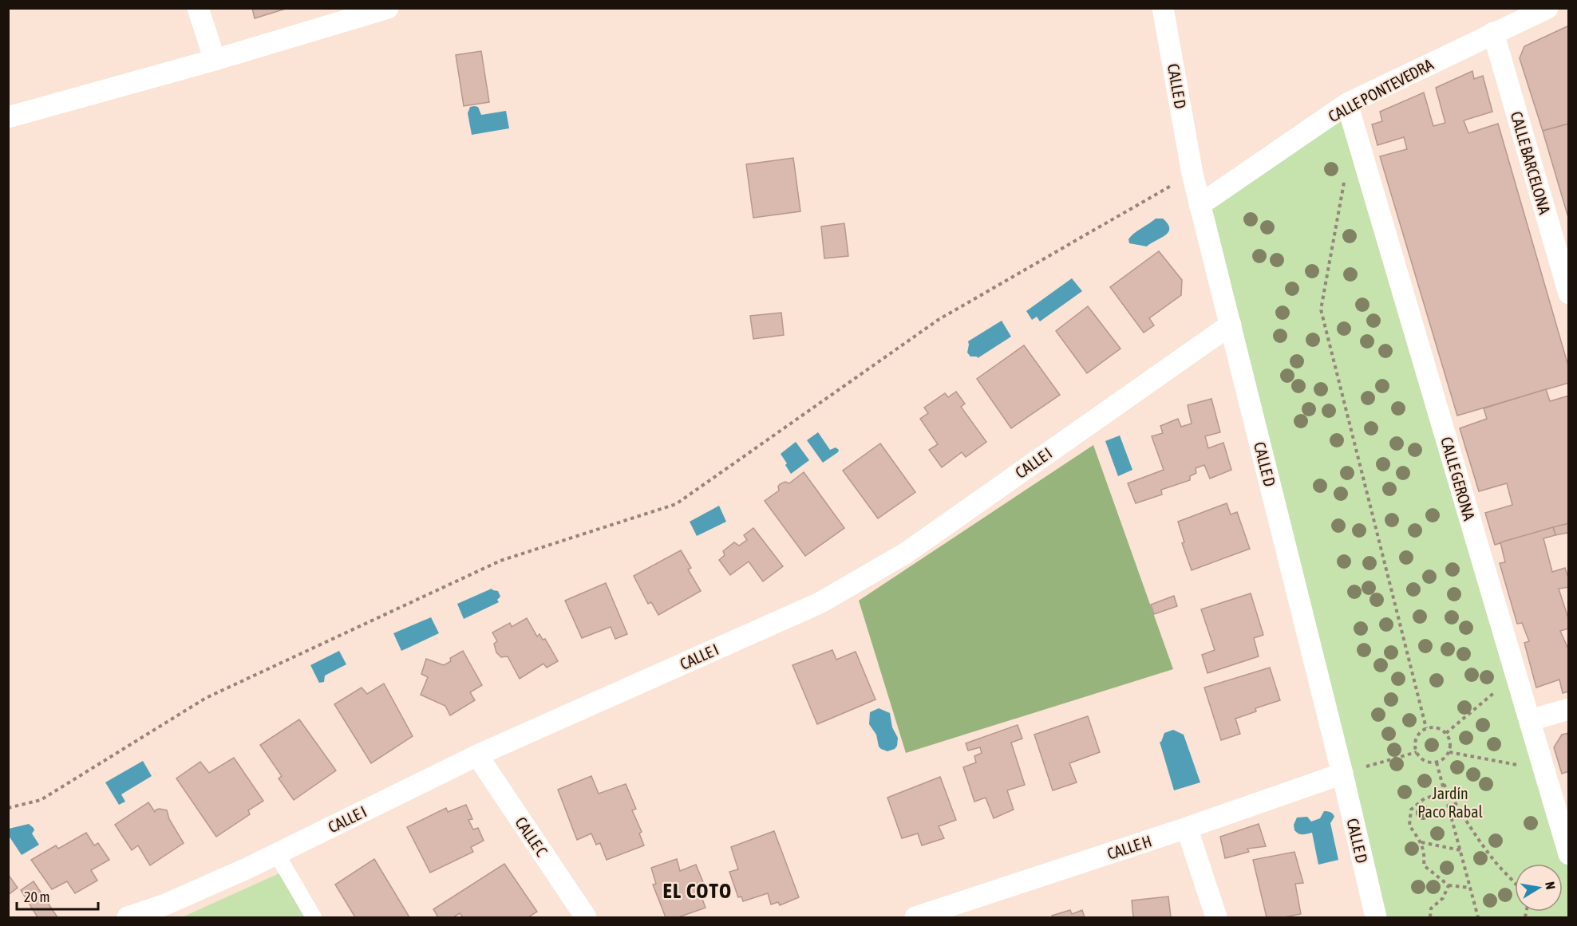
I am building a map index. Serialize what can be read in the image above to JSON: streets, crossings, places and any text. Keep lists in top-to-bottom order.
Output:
{
  "streets": {
    "street": [
      "CALLE D",
      "CALLE PONTEVEDRA",
      "CALLE BARCELONA",
      "CALLE I",
      "CALLE GERONA",
      "CALLE C",
      "CALLE H"
    ]
  },
  "crossings": [
    ["CALLE D", "CALLE PONTEVEDRA"],
    ["CALLE D", "CALLE I"],
    ["CALLE D", "CALLE H"],
    ["CALLE PONTEVEDRA", "CALLE BARCELONA"],
    ["CALLE PONTEVEDRA", "CALLE GERONA"],
    ["CALLE I", "CALLE C"]
  ],
  "districts": ["EL COTO"],
  "parks": ["Jardín Paco Rabal"],
  "scale_bar": "20 m",
  "north": "right"
}
